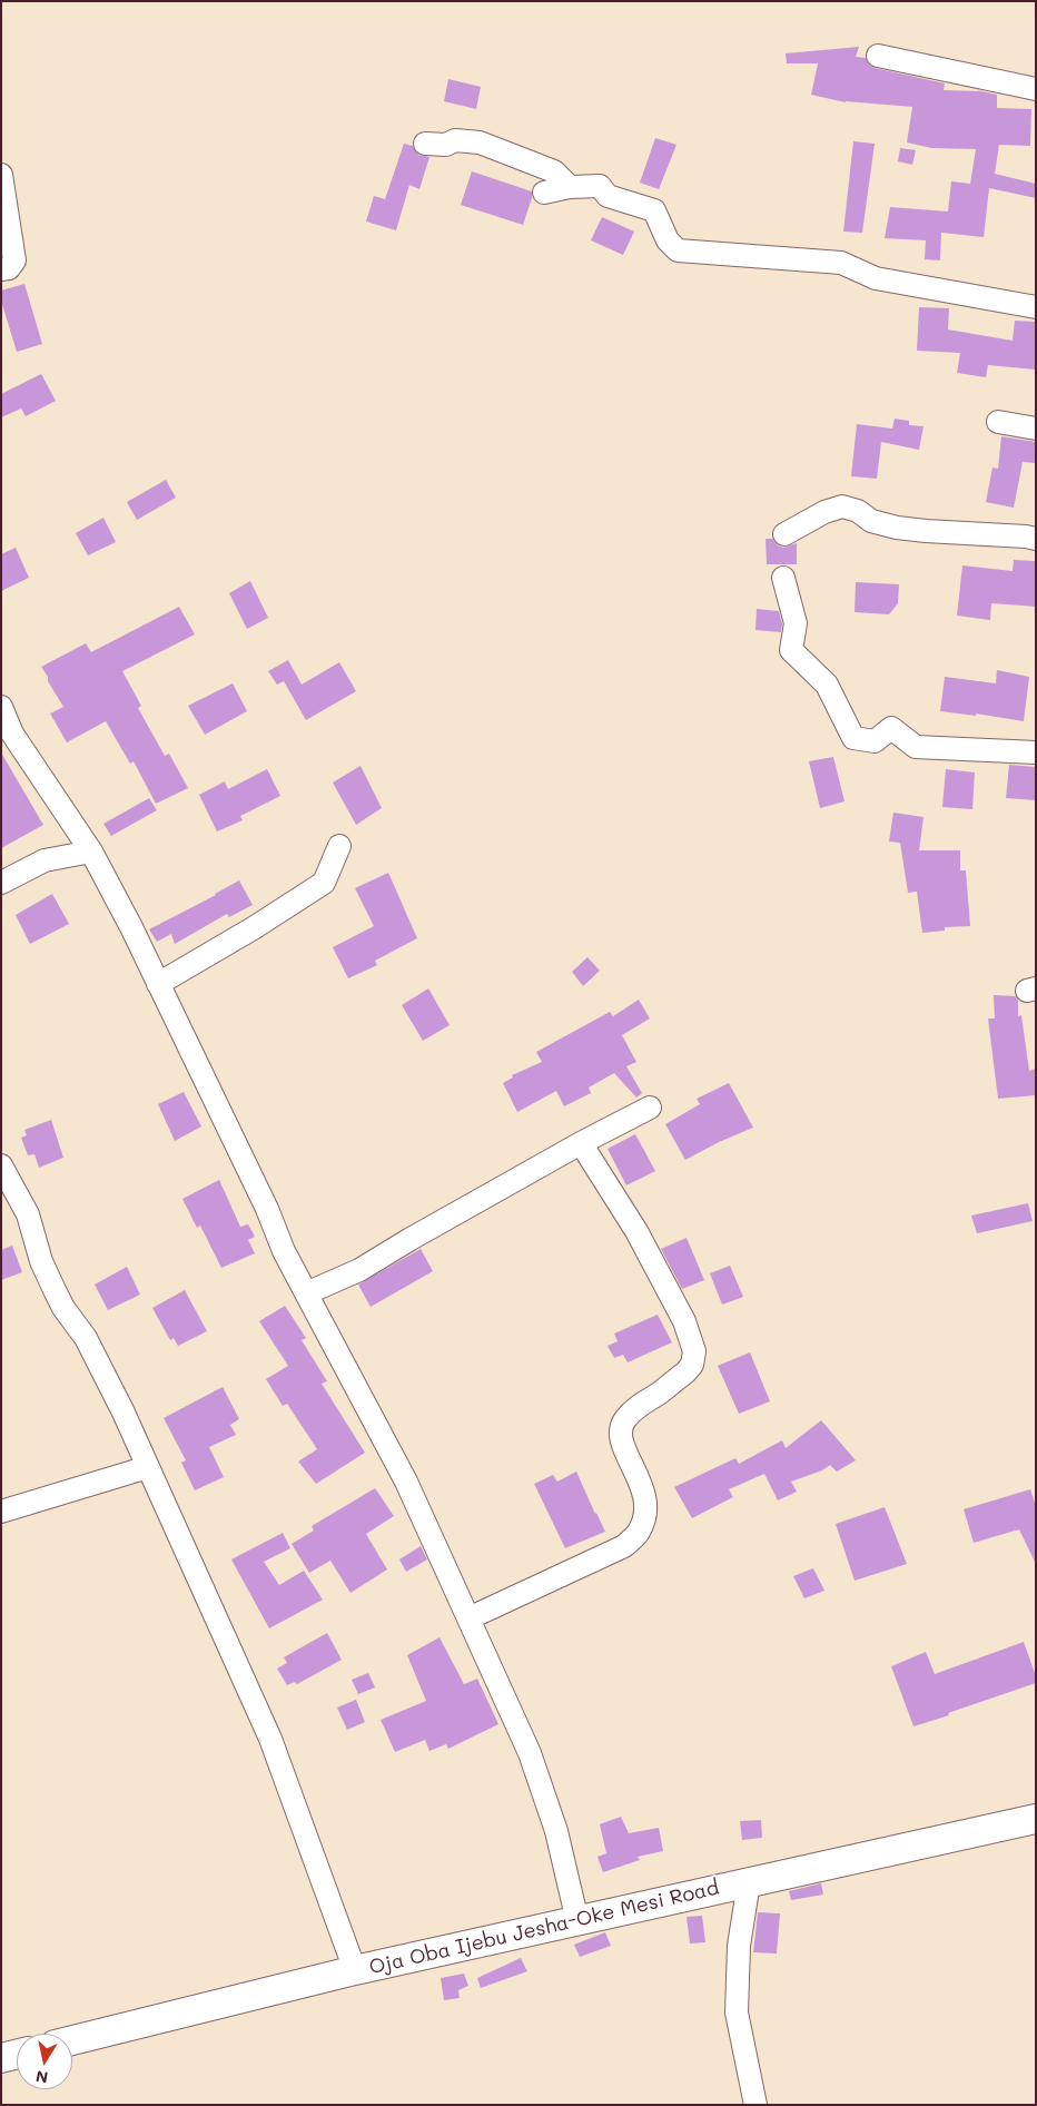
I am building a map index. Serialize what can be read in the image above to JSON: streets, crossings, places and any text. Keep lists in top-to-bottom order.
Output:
{
  "streets": {
    "main road": ["Oja Oba Ijebu Jesha-Oke Mesi Road"]
  },
  "north": "bottom"
}
